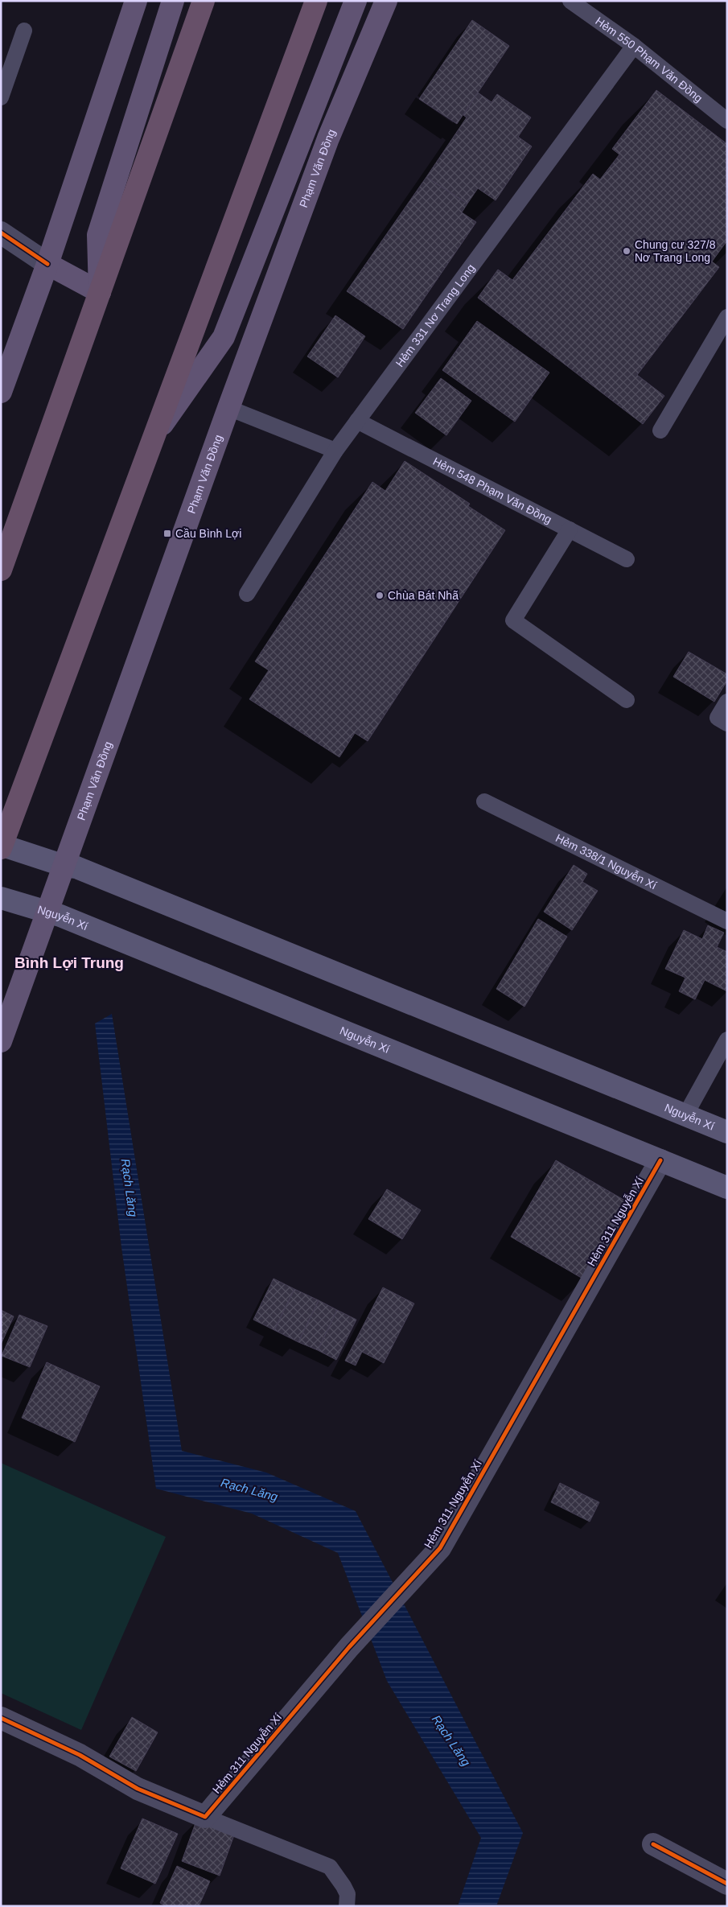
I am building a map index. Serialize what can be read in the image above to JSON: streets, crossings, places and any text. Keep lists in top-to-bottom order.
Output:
{
  "streets": {
    "main road": ["Phạm Văn Đồng", "Nguyễn Xí"],
    "street": ["Hẻm 311 Nguyễn Xí"],
    "lane": [
      "Hẻm 550 Phạm Văn Đồng",
      "Hẻm 331 Nơ Trang Long",
      "Hẻm 548 Phạm Văn Đồng",
      "Hẻm 338/1 Nguyễn Xí"
    ]
  },
  "crossings": [
    ["Hẻm 550 Phạm Văn Đồng", "Hẻm 331 Nơ Trang Long"],
    ["Phạm Văn Đồng", "Nguyễn Xí"],
    ["Hẻm 331 Nơ Trang Long", "Hẻm 548 Phạm Văn Đồng"],
    ["Nguyễn Xí", "Hẻm 311 Nguyễn Xí"]
  ],
  "districts": ["Bình Lợi Trung"],
  "water": ["Rạch Lăng"],
  "places": {
    "other": ["Chung cư 327/8 Nơ Trang Long", "Chùa Bát Nhã"],
    "transit": ["Cầu Bình Lợi"]
  }
}
